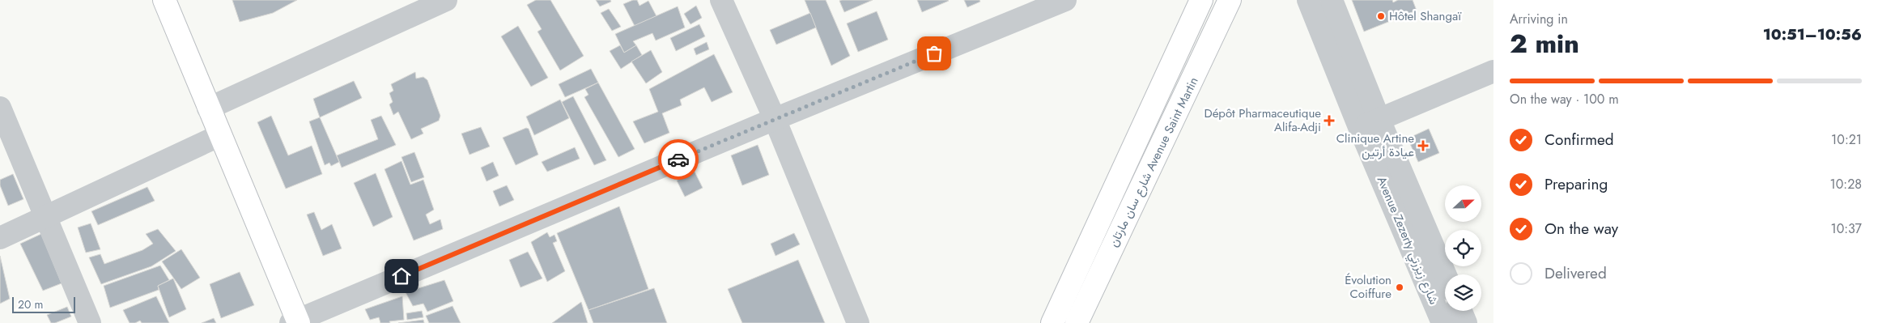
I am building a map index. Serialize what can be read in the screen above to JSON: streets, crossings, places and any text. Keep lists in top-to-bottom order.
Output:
{
  "streets": {
    "main road": ["شارع سان مارتان Avenue Saint Martin"],
    "street": ["Avenue Zezerty شارع زيزرتي"]
  },
  "places": {
    "other": ["Hôtel Shangaï", "Évolution Coiffure"],
    "health": ["Dépôt Pharmaceutique Alifa-Adji", "Clinique Artine عيادة أرتين"]
  },
  "scale_bar": "20 m",
  "north": "right",
  "page": {
    "heading": ["2 min", "Arriving in", "10:51–10:56"],
    "bar": "On the way · 100 m",
    "list": [
      ["Confirmed", "10:21"],
      ["Preparing", "10:28"],
      ["On the way", "10:37"],
      "Delivered"
    ],
    "scale": "20 m"
  }
}
